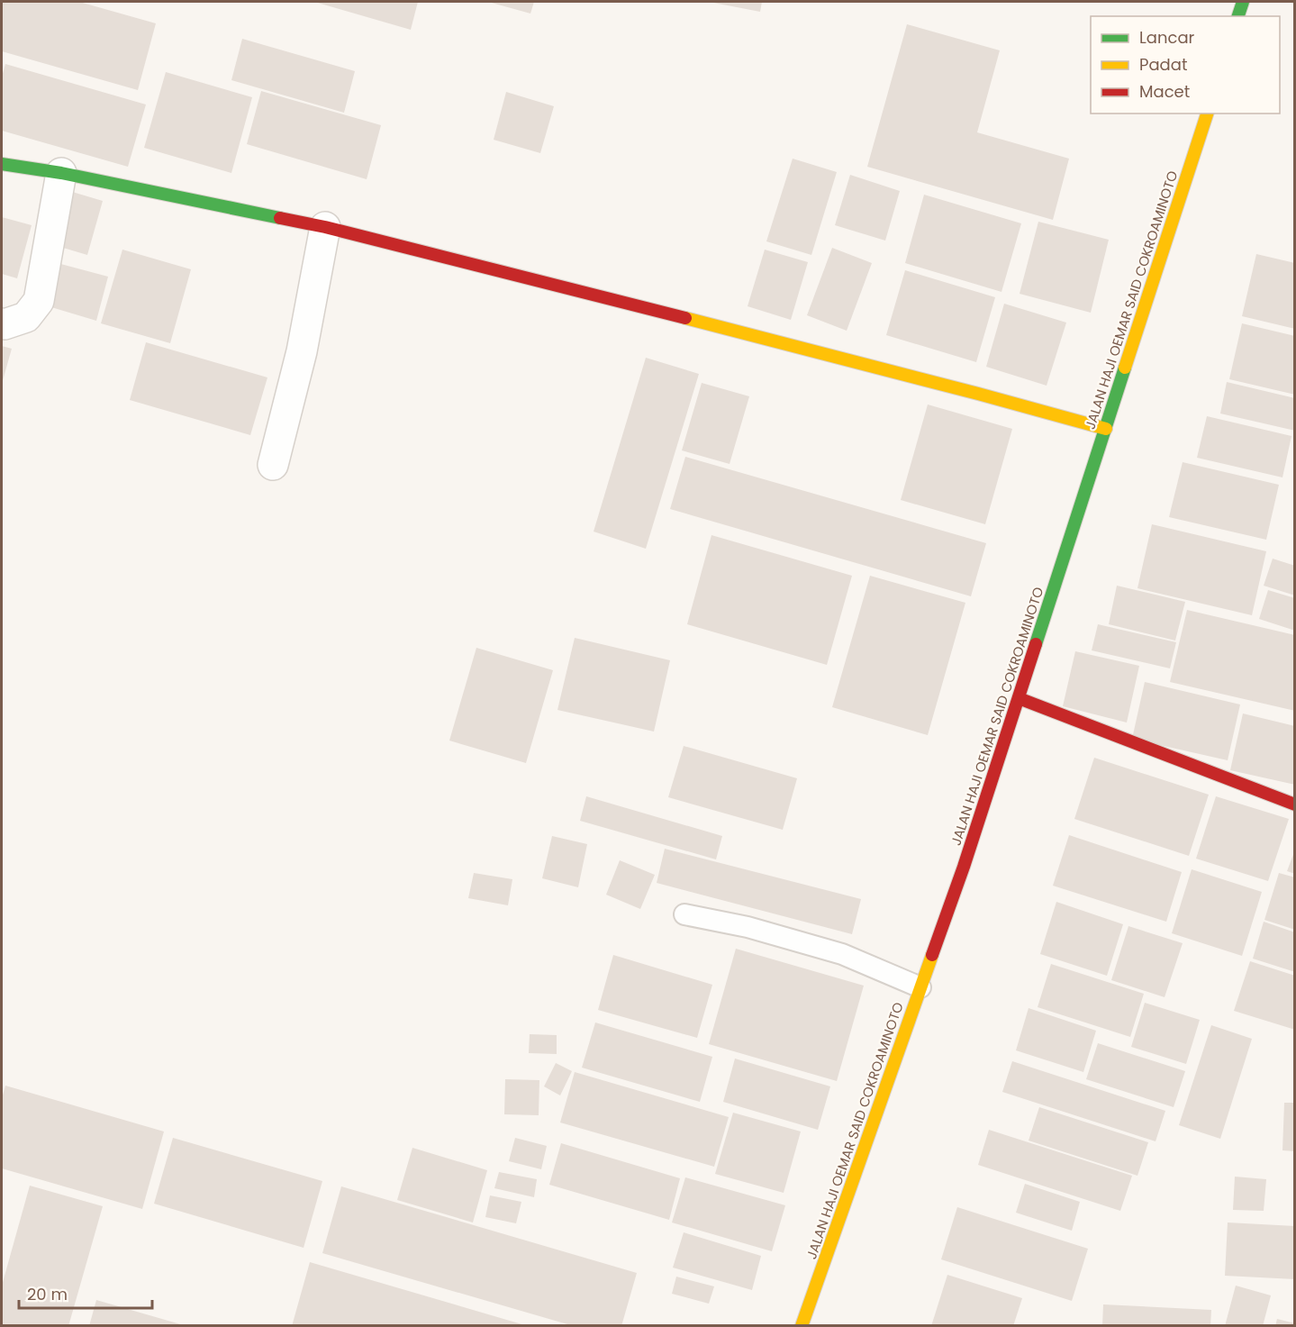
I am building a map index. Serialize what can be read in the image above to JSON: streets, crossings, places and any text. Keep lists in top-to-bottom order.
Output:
{
  "streets": {
    "street": ["JALAN HAJI OEMAR SAID COKROAMINOTO"]
  },
  "legend": ["Lancar", "Padat", "Macet"],
  "scale_bar": "20 m"
}
